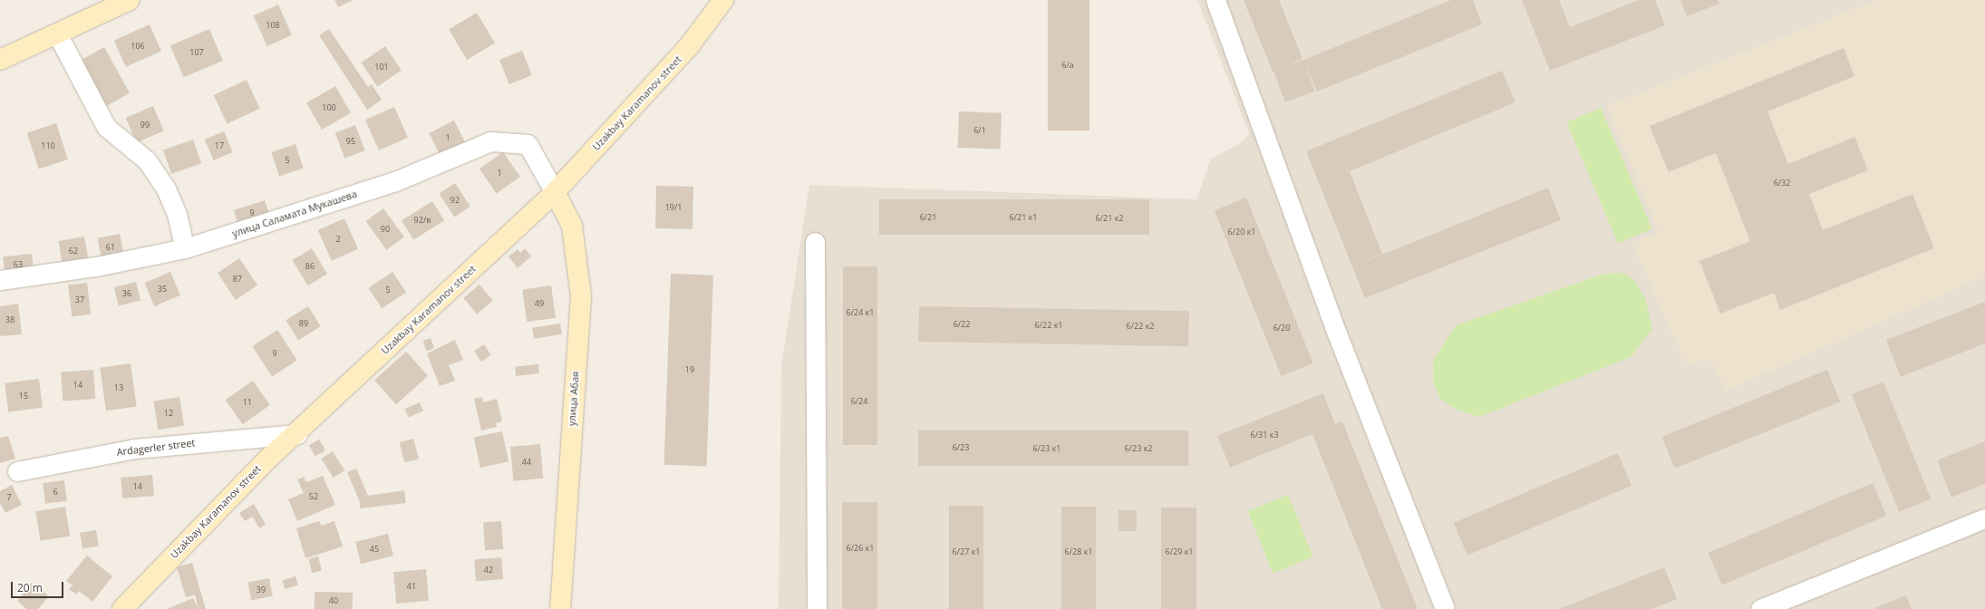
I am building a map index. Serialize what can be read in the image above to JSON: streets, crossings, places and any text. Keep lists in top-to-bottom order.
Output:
{
  "streets": {
    "street": [
      "Uzakbay Karamanov street",
      "улица Саламата Мукашева",
      "улица Абая",
      "Ardagerler street"
    ]
  },
  "crossings": [
    ["Uzakbay Karamanov street", "улица Саламата Мукашева"],
    ["Uzakbay Karamanov street", "улица Абая"],
    ["Uzakbay Karamanov street", "Ardagerler street"],
    ["улица Саламата Мукашева", "улица Абая"]
  ],
  "house_numbers": [
    "108",
    "106",
    "107",
    "6/а",
    "101",
    "100",
    "99",
    "6/1",
    "1",
    "95",
    "110",
    "17",
    "5",
    "1",
    "6/32",
    "92",
    "19/1",
    "9",
    "6/21",
    "6/21 к1",
    "6/21 к2",
    "92/в",
    "90",
    "6/20 к1",
    "2",
    "61",
    "62",
    "63",
    "86",
    "87",
    "35",
    "5",
    "36",
    "37",
    "49",
    "6/24 к1",
    "38",
    "89",
    "6/22",
    "6/22 к1",
    "6/22 к2",
    "6/20",
    "9",
    "19",
    "14",
    "13",
    "15",
    "6/24",
    "11",
    "12",
    "6/31 к3",
    "6/23",
    "6/23 к1",
    "6/23 к2",
    "44",
    "14",
    "6",
    "52",
    "7",
    "6/26 к1",
    "45",
    "6/27 к1",
    "6/28 к1",
    "6/29 к1",
    "42",
    "41",
    "39",
    "40"
  ],
  "scale_bar": "20 m"
}
